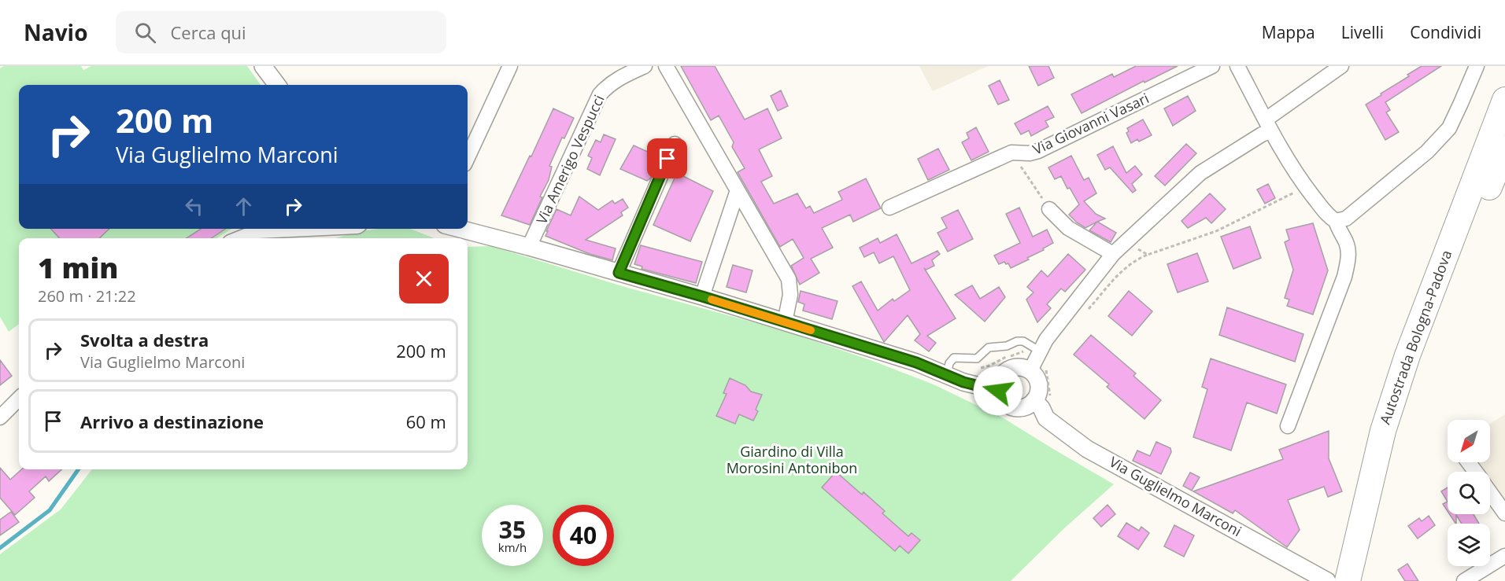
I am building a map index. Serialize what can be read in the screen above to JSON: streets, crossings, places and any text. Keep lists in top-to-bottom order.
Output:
{
  "streets": {
    "highway": ["Autostrada Bologna-Padova"],
    "street": ["Via Giovanni Vasari", "Via Amerigo Vespucci", "Via Guglielmo Marconi"]
  },
  "parks": ["Giardino di Villa Morosini Antonibon"],
  "north": "bottom left",
  "page": {
    "header": "Navio",
    "search": "Cerca qui",
    "nav": ["Mappa", "Livelli", "Condividi"],
    "turn": ["200 m", "Via Guglielmo Marconi"],
    "heading": ["1 min", "260 m · 21:22"],
    "list": [
      {
        "name": "Svolta a destra",
        "note": "Via Guglielmo Marconi",
        "value": "200 m"
      },
      {
        "name": "Arrivo a destinazione",
        "value": "60 m"
      }
    ],
    "speed": "35 km/h",
    "limit": "40"
  }
}
